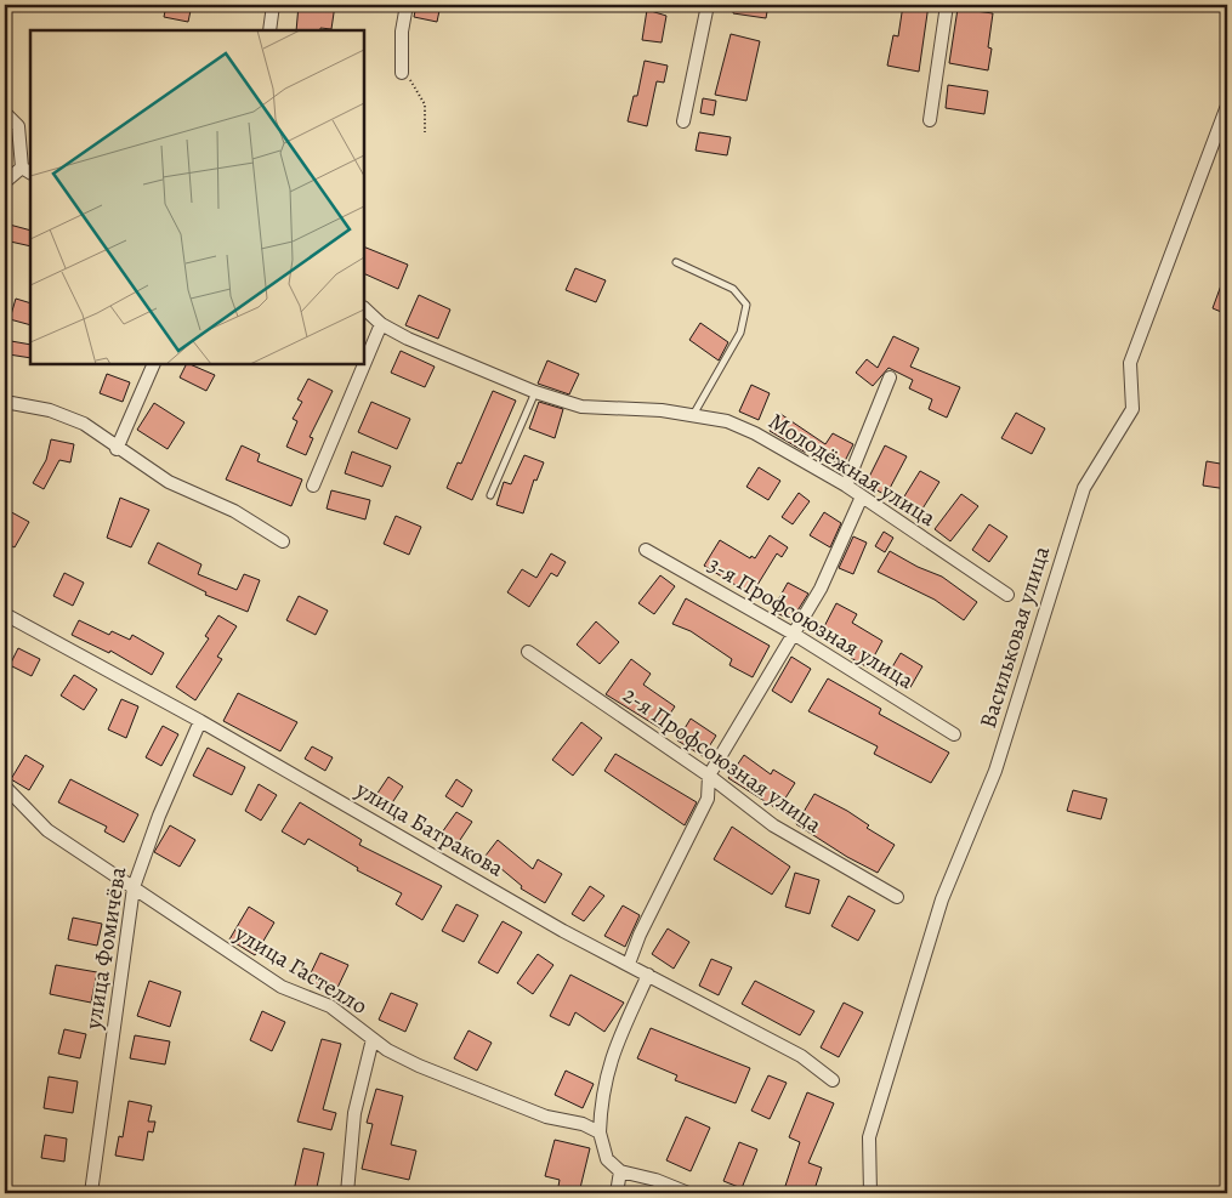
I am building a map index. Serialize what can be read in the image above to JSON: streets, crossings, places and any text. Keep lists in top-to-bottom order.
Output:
{
  "streets": {
    "street": [
      "Молодёжная улица",
      "3-я Профсоюзная улица",
      "Васильковая улица",
      "2-я Профсоюзная улица",
      "улица Батракова",
      "улица Фомичёва",
      "улица Гастелло"
    ]
  },
  "crossings": [
    ["улица Батракова", "улица Фомичёва"],
    ["улица Фомичёва", "улица Гастелло"]
  ]
}
